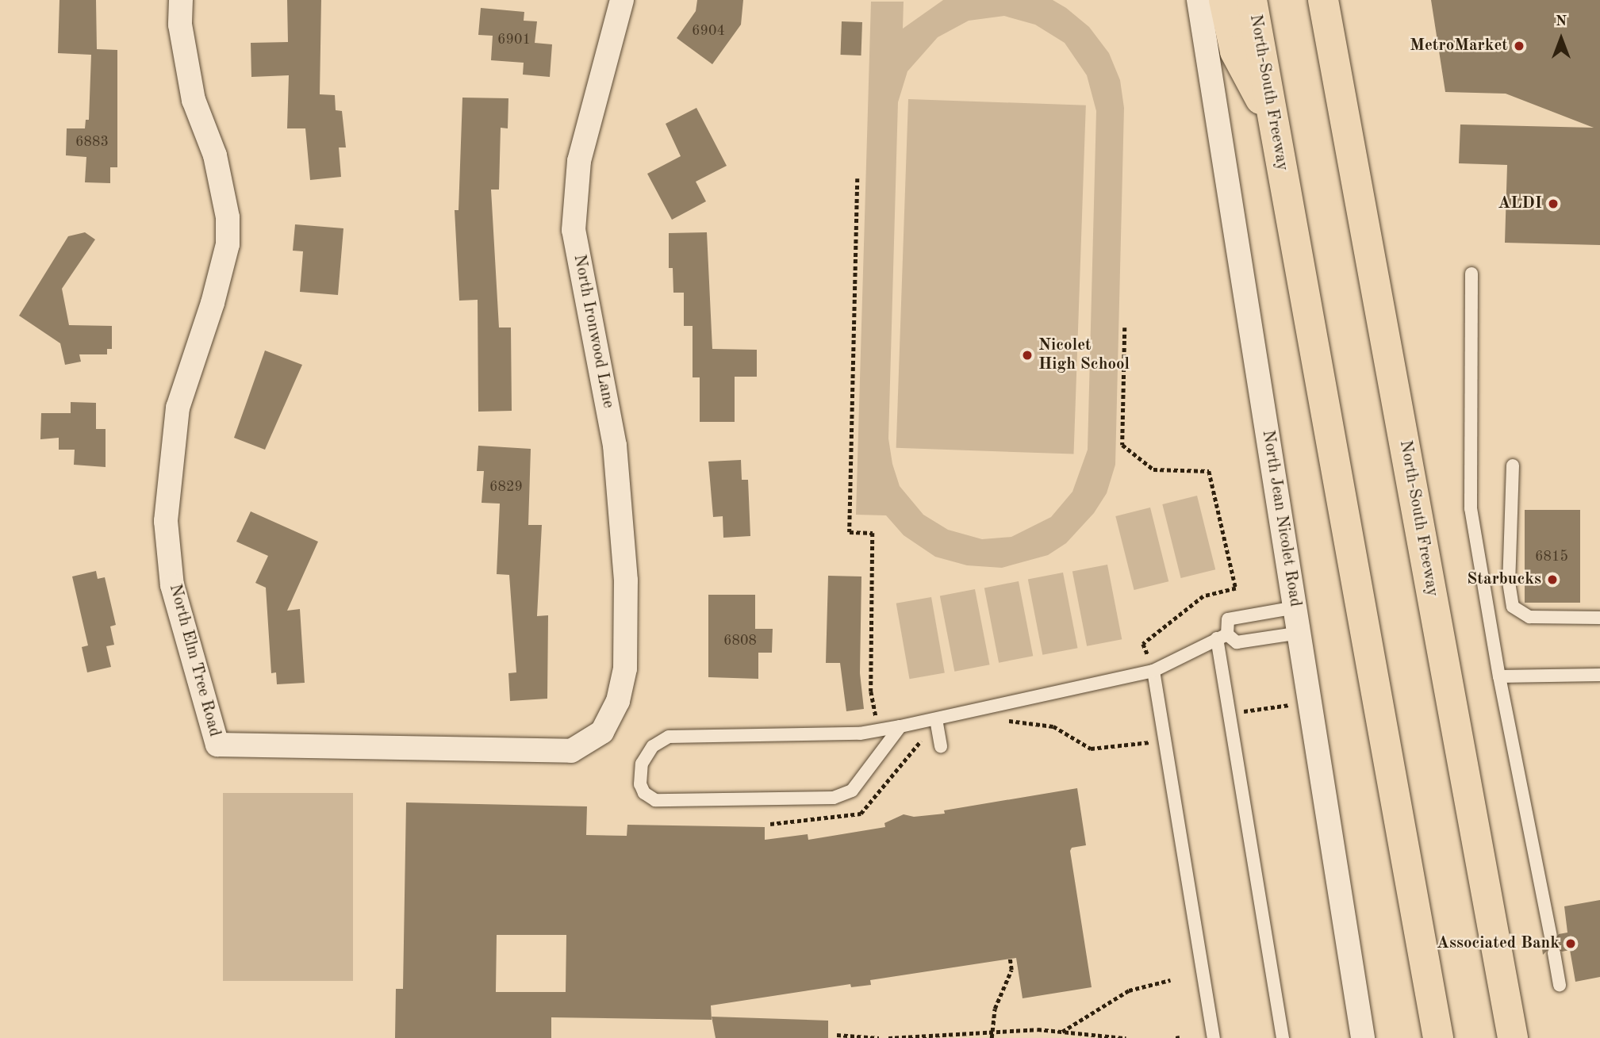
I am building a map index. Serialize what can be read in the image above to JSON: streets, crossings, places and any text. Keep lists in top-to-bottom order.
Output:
{
  "streets": {
    "highway": ["North-South Freeway"],
    "street": ["North Ironwood Lane", "North Jean Nicolet Road", "North Elm Tree Road"]
  },
  "crossings": [
    ["North Ironwood Lane", "North Elm Tree Road"]
  ],
  "places": [
    "MetroMarket",
    "ALDI",
    "Nicolet High School",
    "Starbucks",
    "Associated Bank"
  ],
  "house_numbers": [
    "6904",
    "6901",
    "6883",
    "6829",
    "6815",
    "6808"
  ],
  "north": "top"
}
